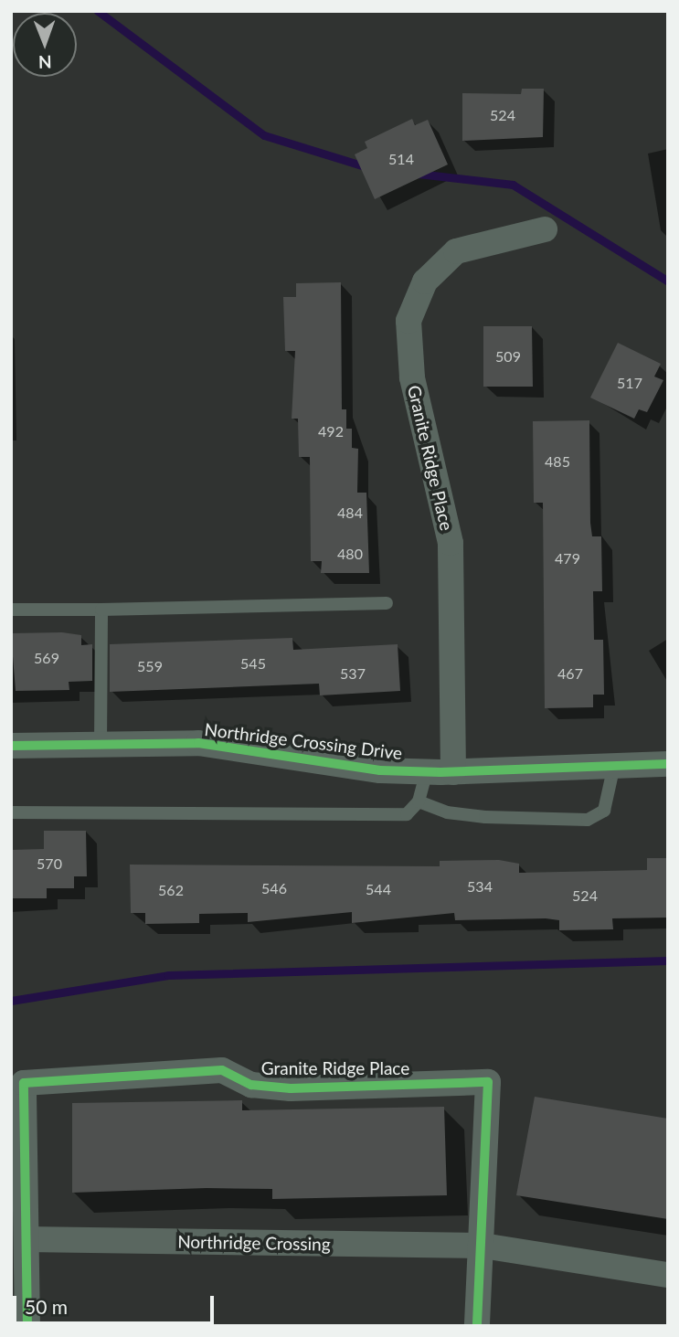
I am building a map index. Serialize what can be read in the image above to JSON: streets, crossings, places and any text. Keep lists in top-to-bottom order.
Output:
{
  "streets": {
    "street": ["Granite Ridge Place", "Northridge Crossing Drive", "Northridge Crossing"]
  },
  "crossings": [
    ["Granite Ridge Place", "Northridge Crossing Drive"],
    ["Granite Ridge Place", "Northridge Crossing"]
  ],
  "house_numbers": [
    "524",
    "514",
    "509",
    "517",
    "492",
    "485",
    "484",
    "480",
    "479",
    "569",
    "545",
    "559",
    "537",
    "467",
    "570",
    "534",
    "546",
    "544",
    "562",
    "524"
  ],
  "scale_bar": "50 m",
  "north": "bottom"
}
